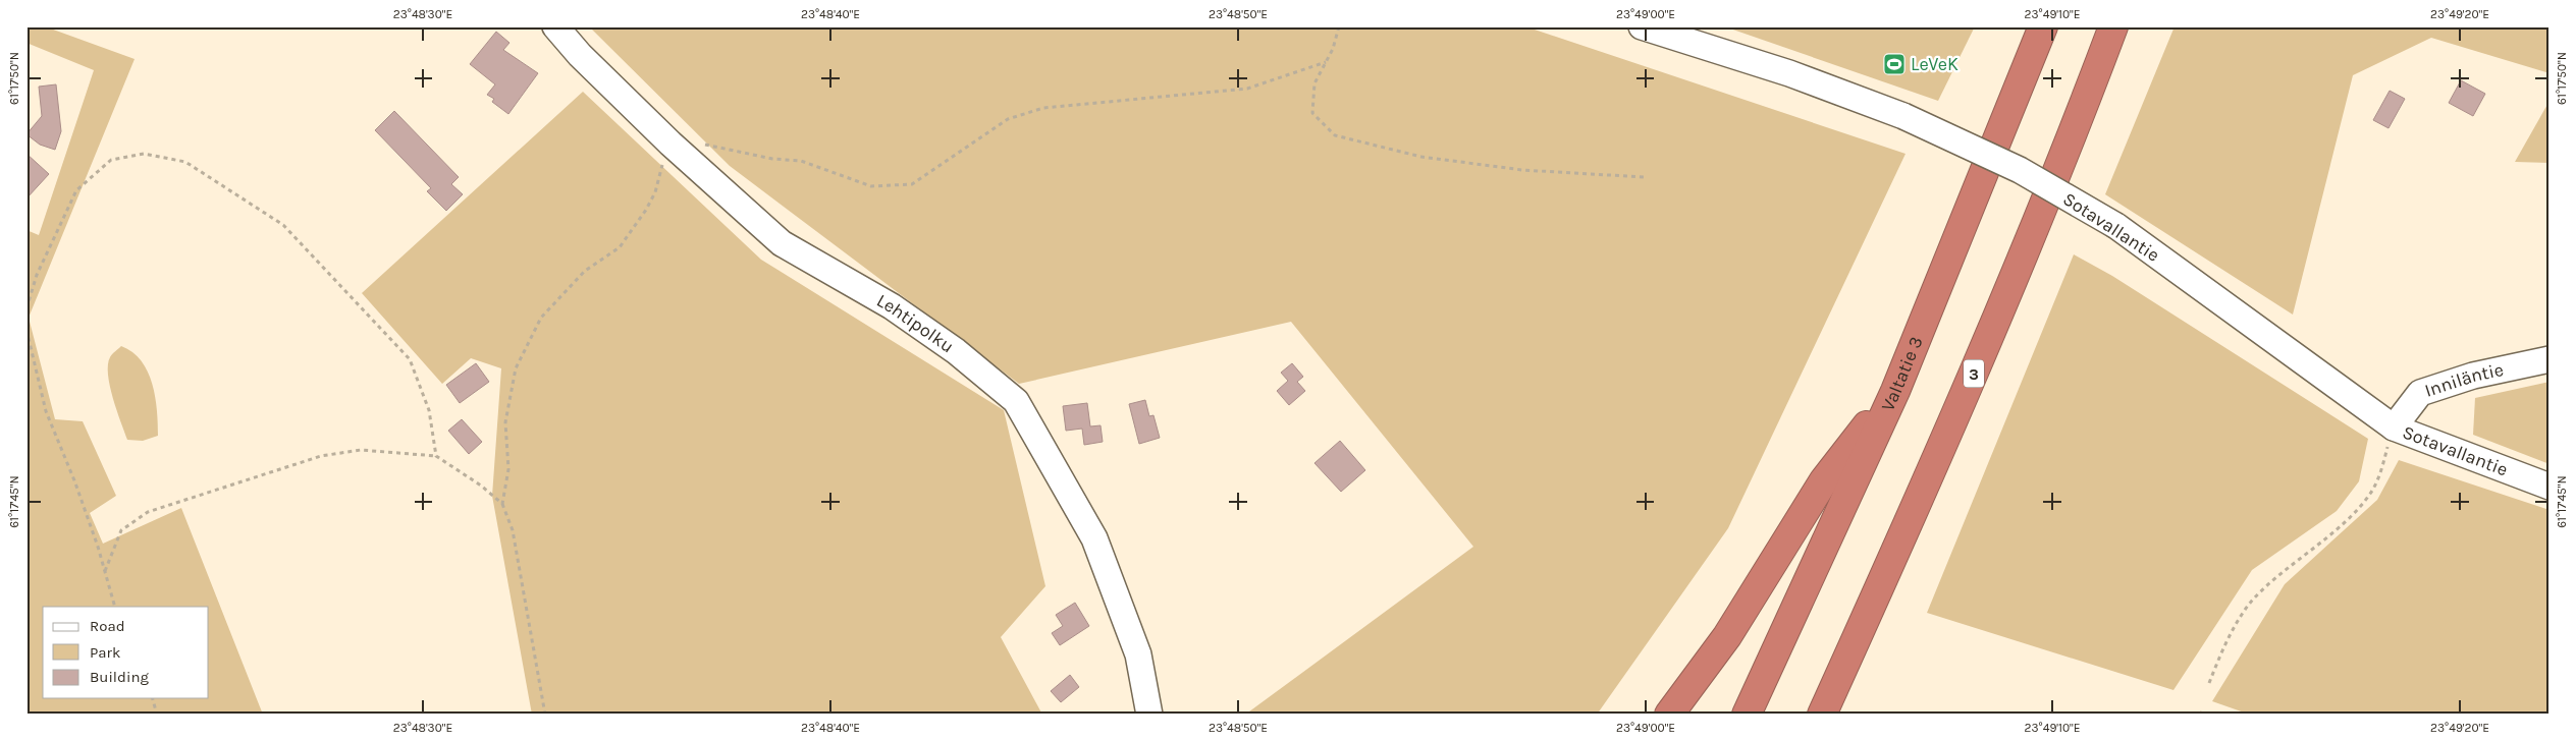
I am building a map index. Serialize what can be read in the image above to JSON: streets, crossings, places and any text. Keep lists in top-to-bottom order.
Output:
{
  "streets": {
    "highway": ["Valtatie 3", "3"],
    "street": ["Sotavallantie", "Lehtipolku", "Inniläntie"]
  },
  "crossings": [
    ["Sotavallantie", "Inniläntie"]
  ],
  "places": {
    "sports": ["LeVeK"]
  },
  "legend": ["Road", "Park", "Building"],
  "coordinates": [
    "23°48'30\"E",
    "23°48'40\"E",
    "23°48'50\"E",
    "23°49'00\"E",
    "23°49'10\"E",
    "23°49'20\"E",
    "61°17'50\"N",
    "61°17'45\"N"
  ]
}
